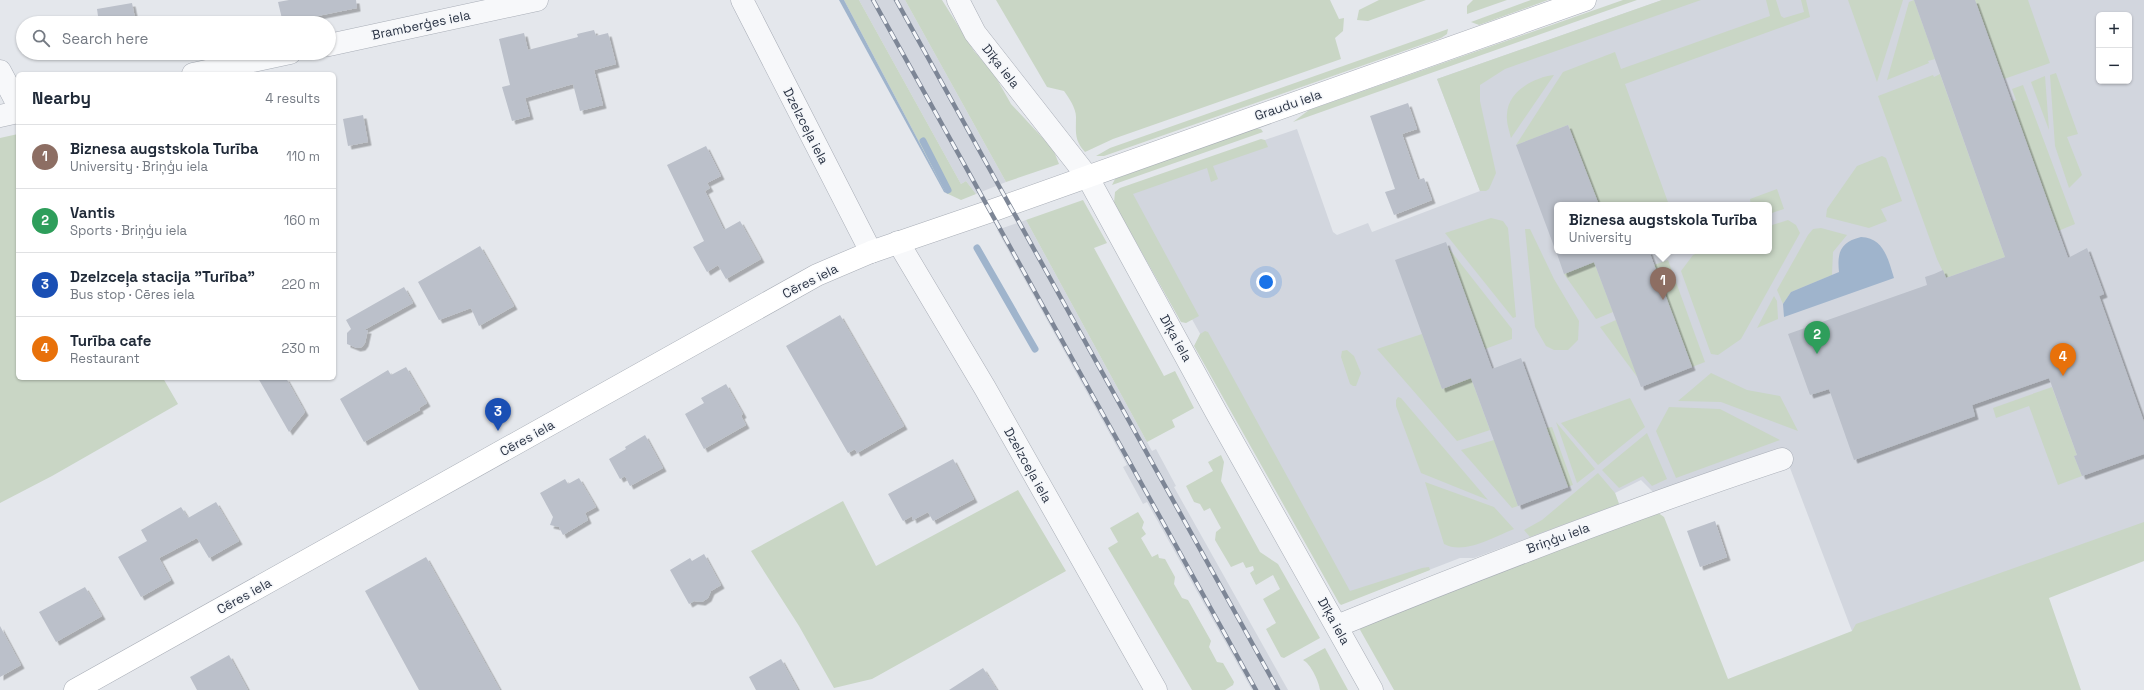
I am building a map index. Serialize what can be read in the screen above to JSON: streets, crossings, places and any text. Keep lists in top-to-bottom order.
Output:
{
  "streets": {
    "main road": ["Graudu iela", "Cēres iela"],
    "street": [
      "Bramberģes iela",
      "Dīķa iela",
      "Dzelzceļa iela",
      "Briņģu iela"
    ]
  },
  "crossings": [
    ["Dīķa iela", "Graudu iela"],
    ["Dīķa iela", "Briņģu iela"],
    ["Graudu iela", "Cēres iela"],
    ["Dzelzceļa iela", "Cēres iela"]
  ],
  "page": {
    "map_buttons": ["+", "−"],
    "search": "Search here",
    "heading": ["Nearby", "4 results"],
    "list": [
      {
        "mark": "1",
        "name": "Biznesa augstskola Turība",
        "note": "University · Briņģu iela",
        "value": "110 m"
      },
      {
        "mark": "2",
        "name": "Vantis",
        "note": "Sports · Briņģu iela",
        "value": "160 m"
      },
      {
        "mark": "3",
        "name": "Dzelzceļa stacija \"Turība\"",
        "note": "Bus stop · Cēres iela",
        "value": "220 m"
      },
      {
        "mark": "4",
        "name": "Turība cafe",
        "note": "Restaurant",
        "value": "230 m"
      }
    ],
    "popup": ["Biznesa augstskola Turība", "University"],
    "pins": [
      "1",
      "2",
      "4",
      "3"
    ]
  }
}
